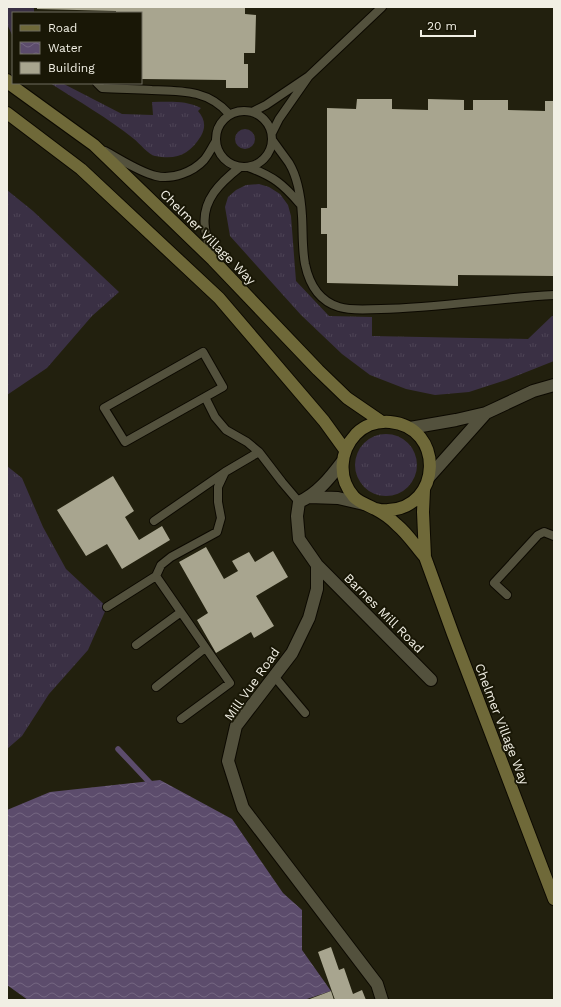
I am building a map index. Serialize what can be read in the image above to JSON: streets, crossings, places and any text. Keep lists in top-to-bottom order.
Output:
{
  "streets": {
    "street": ["Chelmer Village Way", "Barnes Mill Road", "Mill Vue Road"]
  },
  "crossings": [
    ["Barnes Mill Road", "Mill Vue Road"]
  ],
  "legend": ["Road", "Water", "Building"],
  "scale_bar": "20 m"
}
